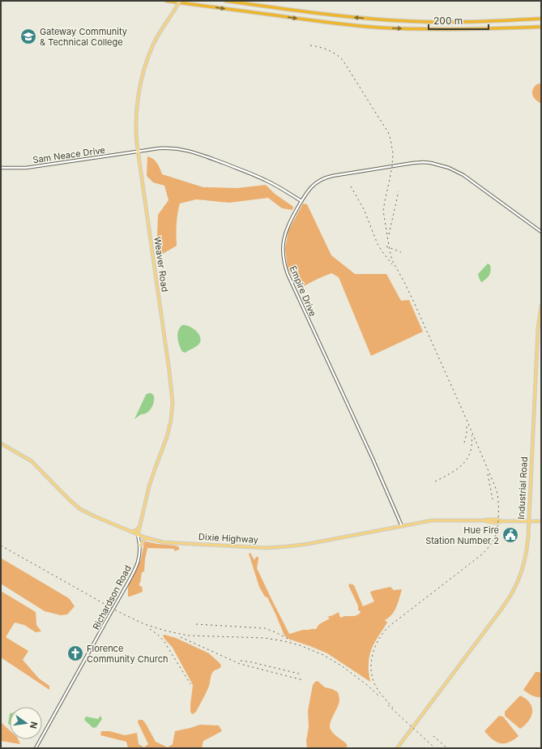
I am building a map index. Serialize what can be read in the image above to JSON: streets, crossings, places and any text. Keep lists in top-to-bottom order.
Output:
{
  "streets": {
    "main road": ["Weaver Road", "Industrial Road", "Dixie Highway"],
    "street": ["Sam Neace Drive", "Empire Drive", "Richardson Road"]
  },
  "crossings": [
    ["Sam Neace Drive", "Weaver Road"],
    ["Sam Neace Drive", "Empire Drive"],
    ["Weaver Road", "Dixie Highway"],
    ["Weaver Road", "Richardson Road"],
    ["Empire Drive", "Dixie Highway"],
    ["Industrial Road", "Dixie Highway"],
    ["Dixie Highway", "Richardson Road"]
  ],
  "places": {
    "school or university": ["Gateway Community & Technical College"],
    "public building": ["Hue Fire Station Number 2"],
    "church": ["Florence Community Church"]
  },
  "scale_bar": "200 m",
  "north": "right"
}
